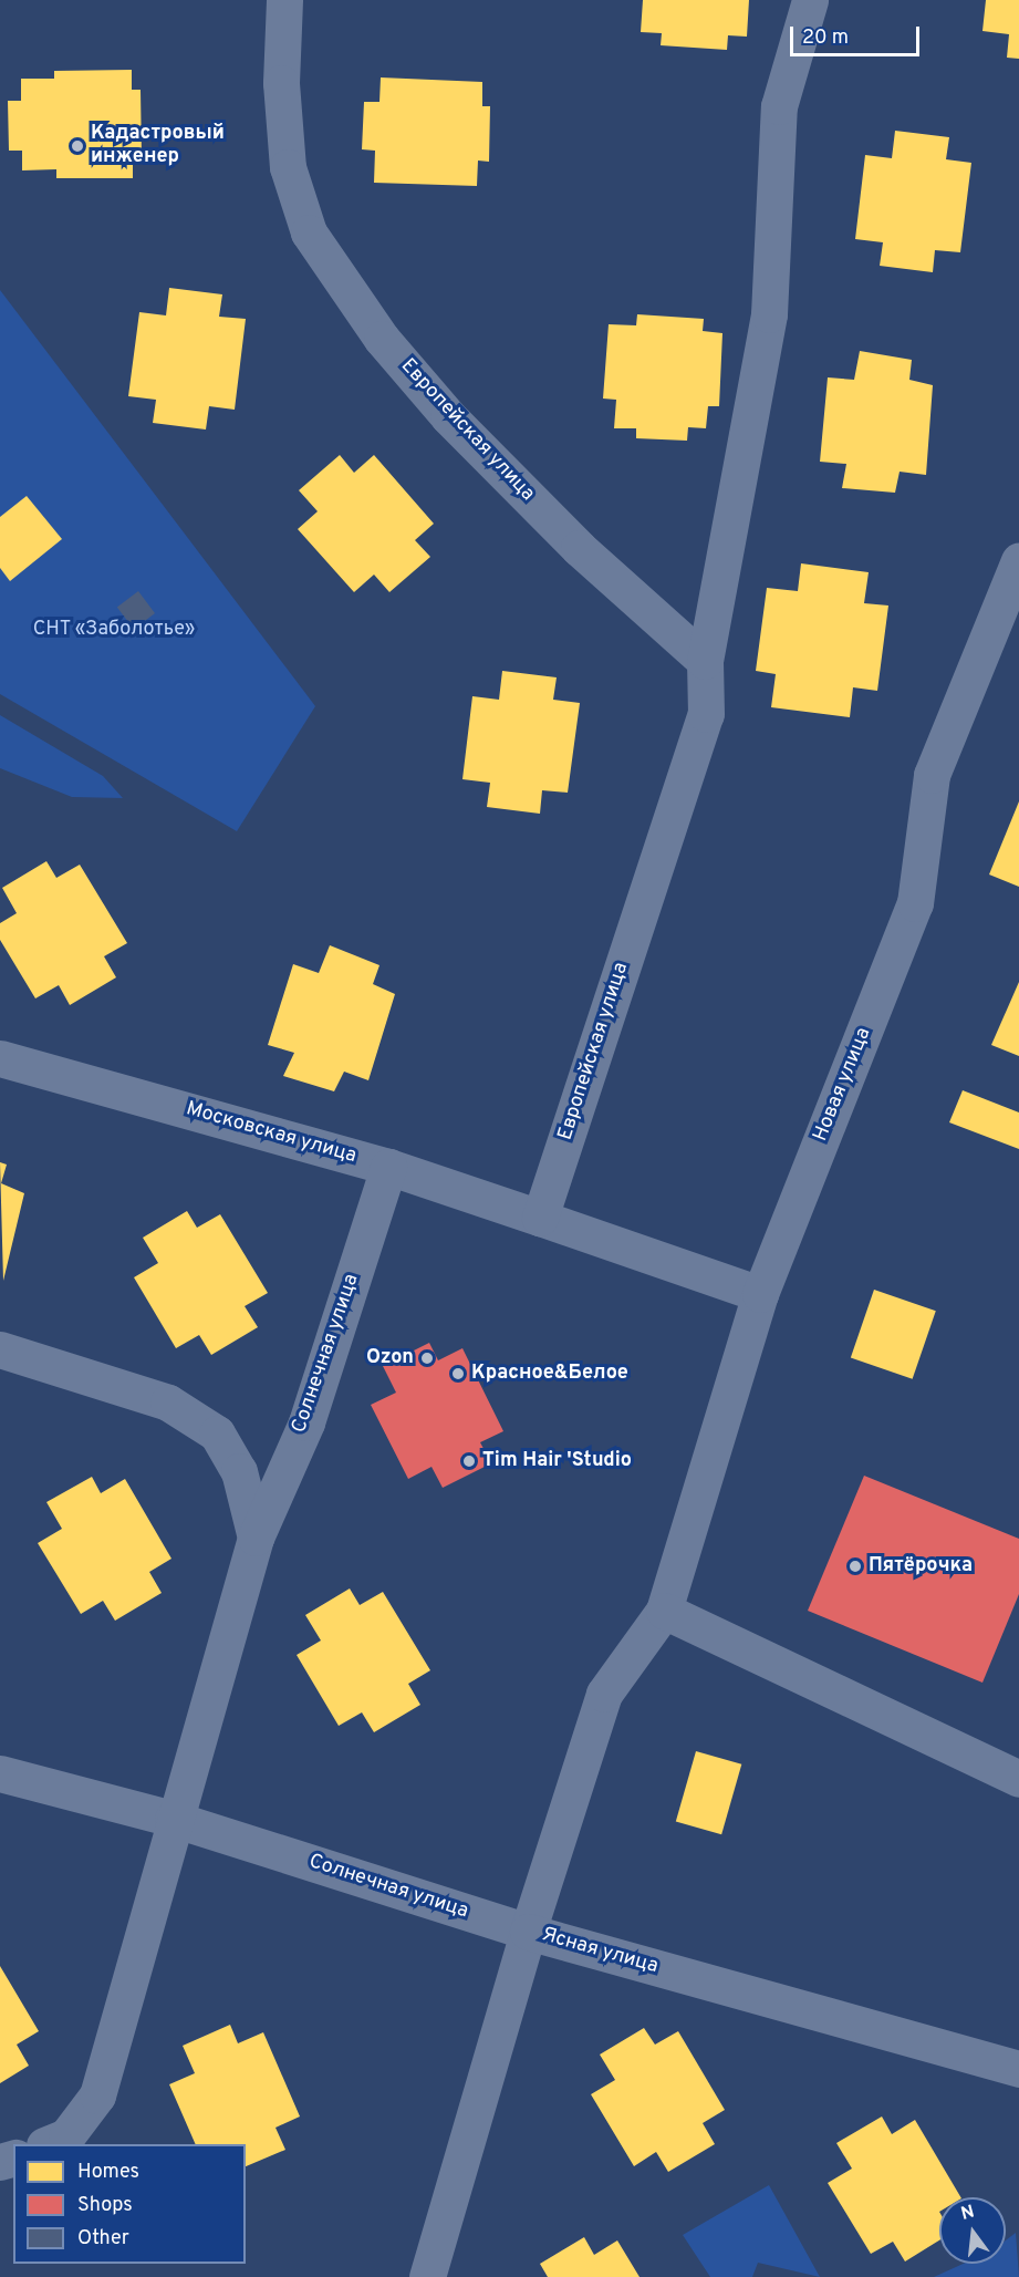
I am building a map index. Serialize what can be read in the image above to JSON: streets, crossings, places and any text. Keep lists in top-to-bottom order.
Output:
{
  "streets": {
    "street": [
      "Европейская улица",
      "Новая улица",
      "Московская улица",
      "Солнечная улица",
      "Ясная улица"
    ]
  },
  "crossings": [
    ["Европейская улица", "Московская улица"],
    ["Новая улица", "Солнечная улица"],
    ["Новая улица", "Ясная улица"],
    ["Московская улица", "Солнечная улица"],
    ["Солнечная улица", "Ясная улица"]
  ],
  "parks": ["СНТ «Заболотье»"],
  "places": [
    "Кадастровый инженер",
    "Ozon",
    "Красное&Белое",
    "Tim Hair 'Studio",
    "Пятёрочка"
  ],
  "legend": ["Homes", "Shops", "Other"],
  "scale_bar": "20 m",
  "north": "top"
}
